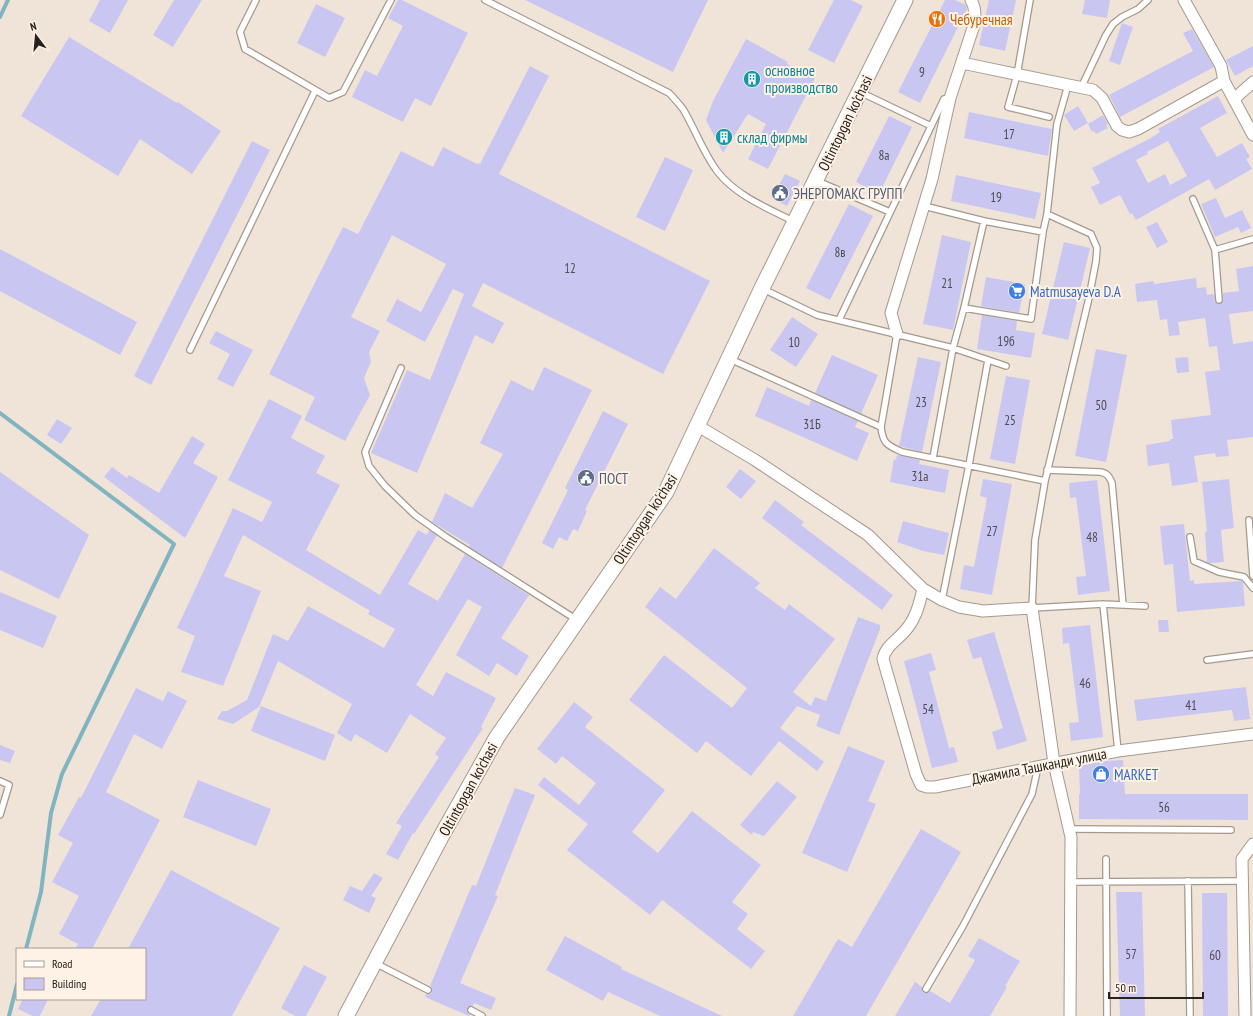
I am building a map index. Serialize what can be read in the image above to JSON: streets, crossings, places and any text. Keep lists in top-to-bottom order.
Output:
{
  "streets": {
    "street": ["Oltintopgan ko'chasi", "Джамила Ташканди улица"]
  },
  "places": {
    "restaurant": ["Чебуречная"],
    "building": ["основное производство", "склад фирмы"],
    "public building": ["ЭНЕРГОМАКС ГРУПП", "ПОСТ"],
    "supermarket": ["Matmusayeva D.A"],
    "shop": ["MARKET"]
  },
  "house_numbers": [
    "9",
    "17",
    "8a",
    "19",
    "8в",
    "12",
    "21",
    "19б",
    "10",
    "23",
    "50",
    "25",
    "31Б",
    "31а",
    "27",
    "48",
    "46",
    "41",
    "54",
    "56",
    "57",
    "60"
  ],
  "legend": ["Road", "Building"],
  "scale_bar": "50 m",
  "north": "top"
}
